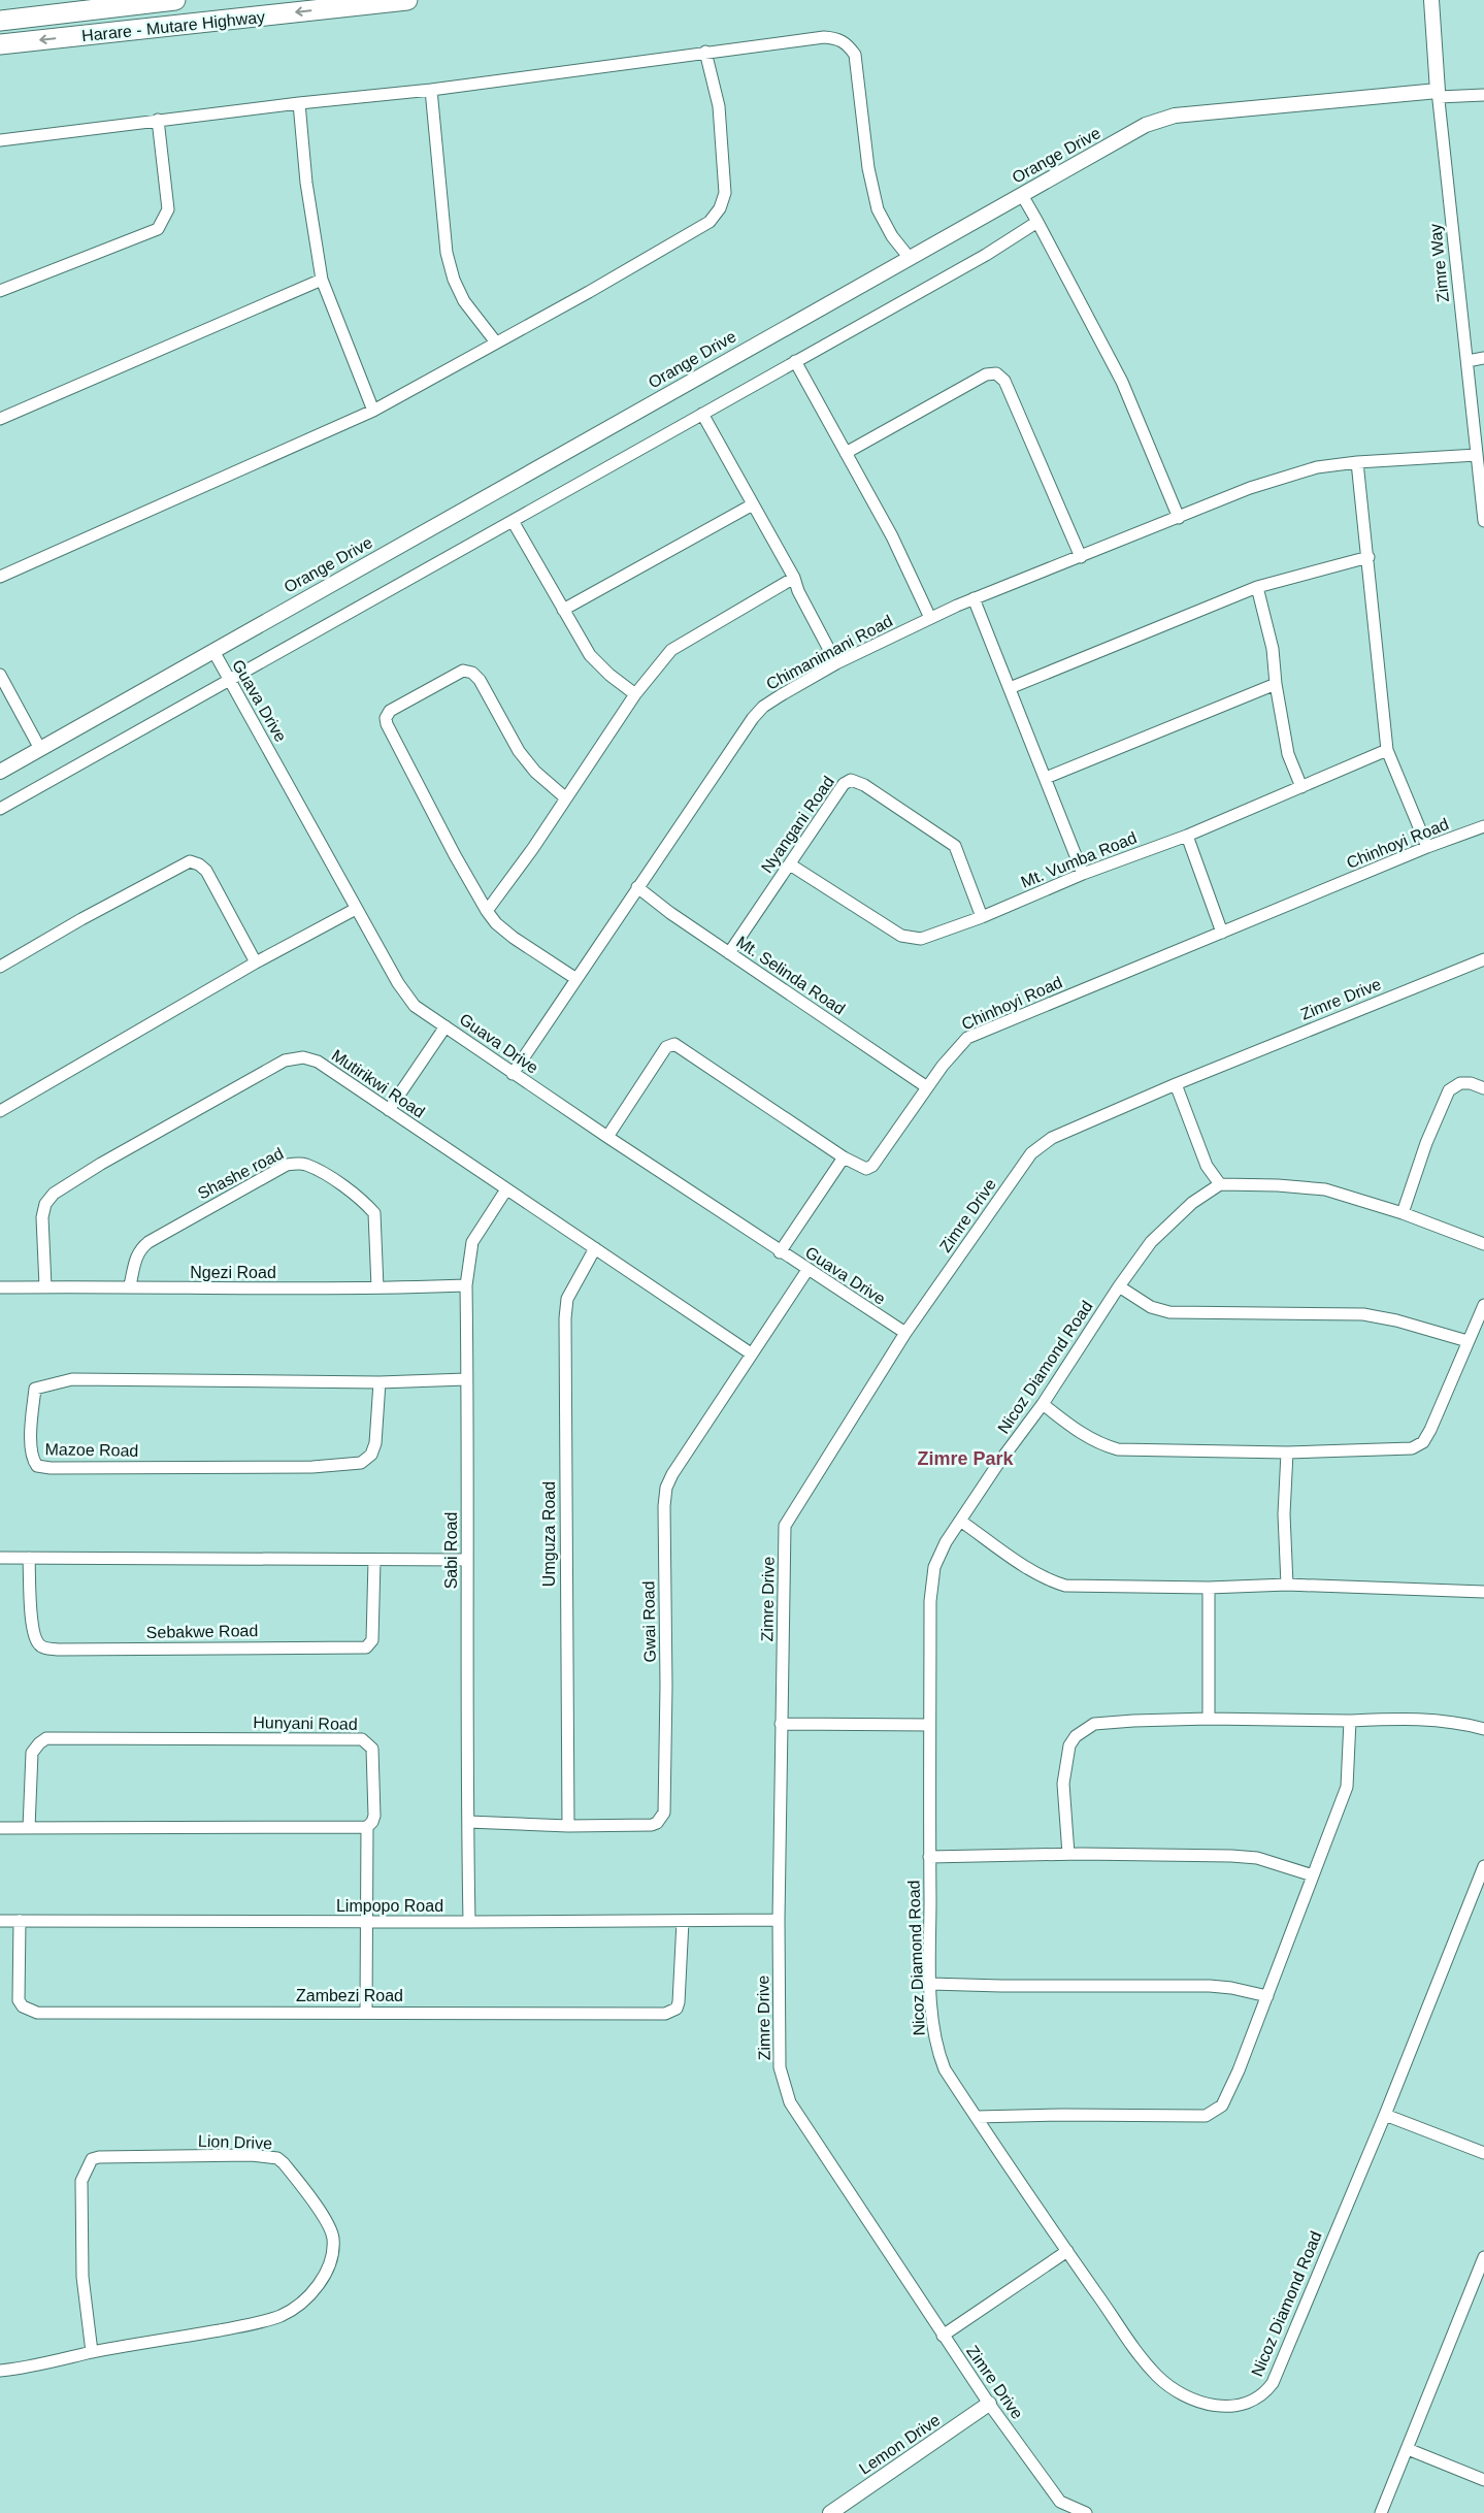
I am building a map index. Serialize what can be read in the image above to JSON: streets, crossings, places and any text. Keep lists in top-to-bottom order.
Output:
{
  "streets": {
    "highway": ["Harare - Mutare Highway"],
    "street": [
      "Orange Drive",
      "Zimre Way",
      "Chimanimani Road",
      "Guava Drive",
      "Nyangani Road",
      "Chinhoyi Road",
      "Mt. Vumba Road",
      "Mt. Selinda Road",
      "Zimre Drive",
      "Mutirikwi Road",
      "Shashe road",
      "Ngezi Road",
      "Nicoz Diamond Road",
      "Mazoe Road",
      "Umguza Road",
      "Sabi Road",
      "Gwai Road",
      "Sebakwe Road",
      "Hunyani Road",
      "Limpopo Road",
      "Zambezi Road",
      "Lion Drive",
      "Lemon Drive"
    ]
  },
  "crossings": [
    ["Orange Drive", "Zimre Way"],
    ["Orange Drive", "Guava Drive"],
    ["Zimre Way", "Chimanimani Road"],
    ["Chimanimani Road", "Guava Drive"],
    ["Chimanimani Road", "Mt. Selinda Road"],
    ["Guava Drive", "Chinhoyi Road"],
    ["Guava Drive", "Zimre Drive"],
    ["Guava Drive", "Gwai Road"],
    ["Nyangani Road", "Mt. Vumba Road"],
    ["Nyangani Road", "Mt. Selinda Road"],
    ["Chinhoyi Road", "Mt. Selinda Road"],
    ["Zimre Drive", "Limpopo Road"],
    ["Zimre Drive", "Lemon Drive"],
    ["Mutirikwi Road", "Ngezi Road"],
    ["Mutirikwi Road", "Umguza Road"],
    ["Mutirikwi Road", "Sabi Road"],
    ["Mutirikwi Road", "Gwai Road"],
    ["Shashe road", "Ngezi Road"],
    ["Ngezi Road", "Sabi Road"],
    ["Mazoe Road", "Sabi Road"],
    ["Umguza Road", "Gwai Road"],
    ["Sabi Road", "Gwai Road"],
    ["Sabi Road", "Limpopo Road"],
    ["Hunyani Road", "Limpopo Road"],
    ["Hunyani Road", "Zambezi Road"],
    ["Limpopo Road", "Zambezi Road"]
  ],
  "districts": ["Zimre Park"]
}
